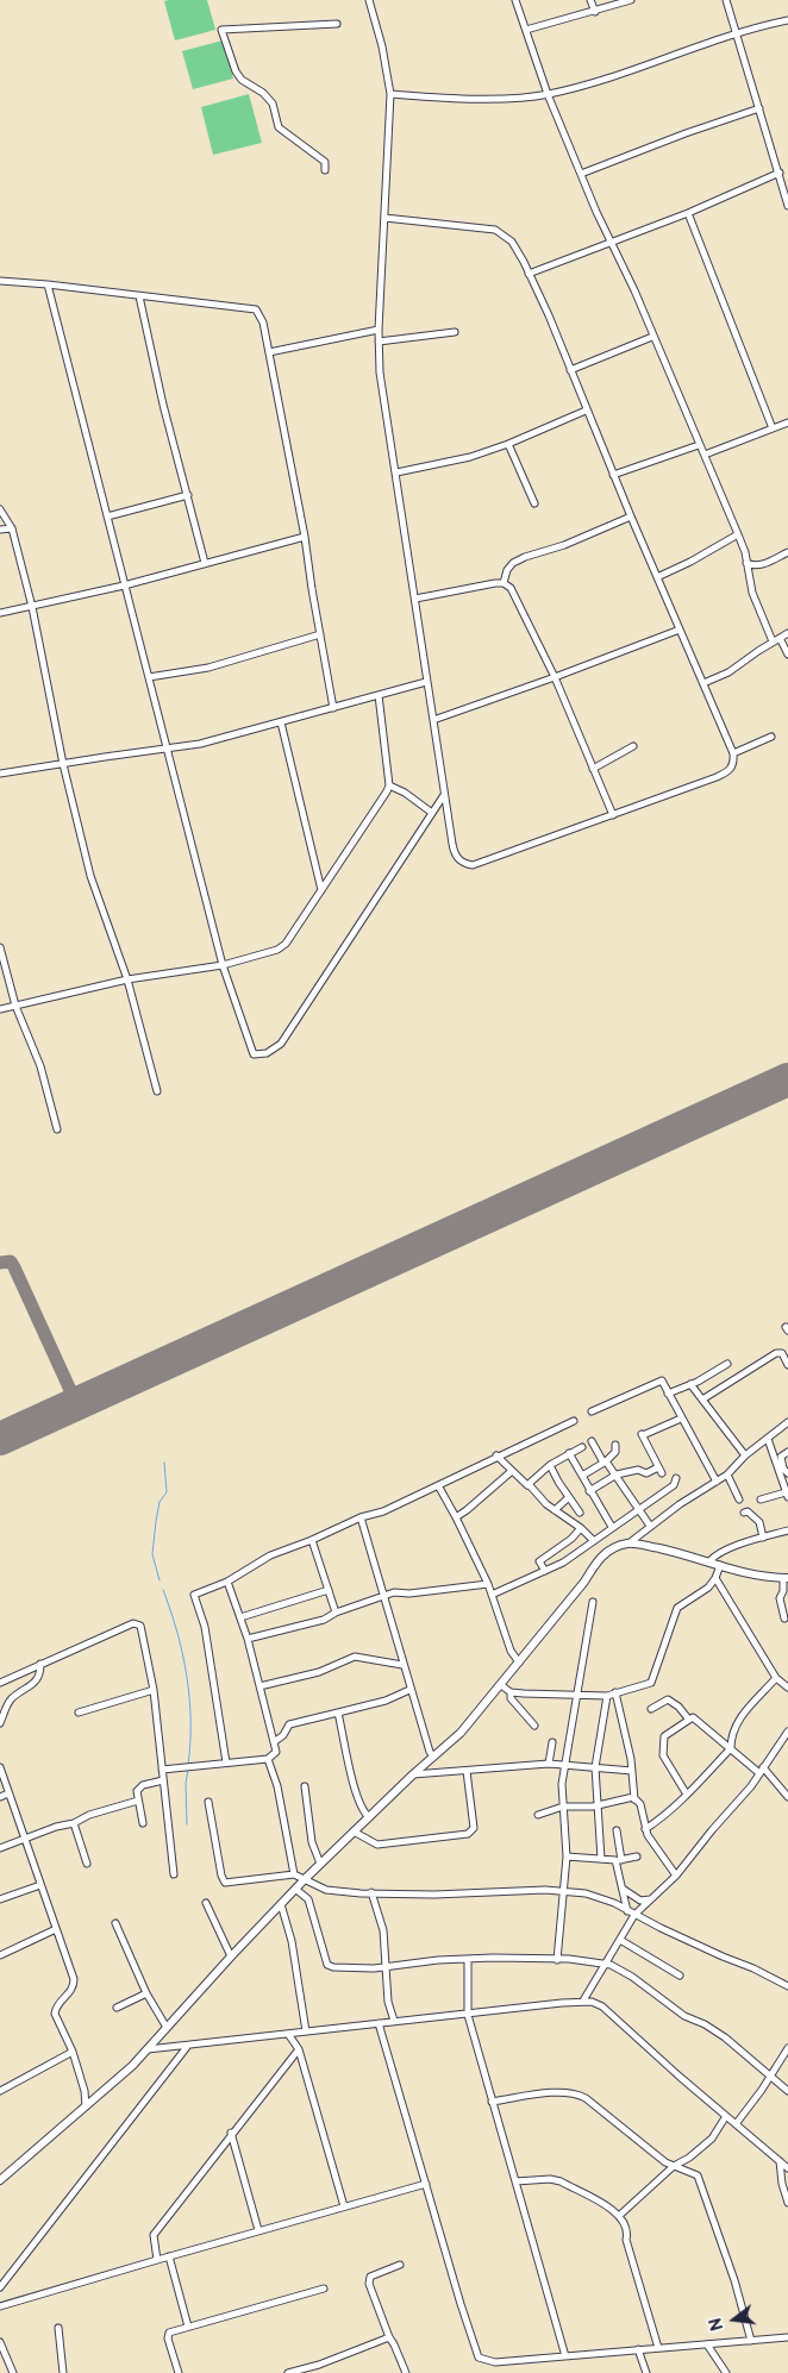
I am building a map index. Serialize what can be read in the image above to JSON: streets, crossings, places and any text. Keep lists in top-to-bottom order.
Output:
{
  "north": "left"
}
